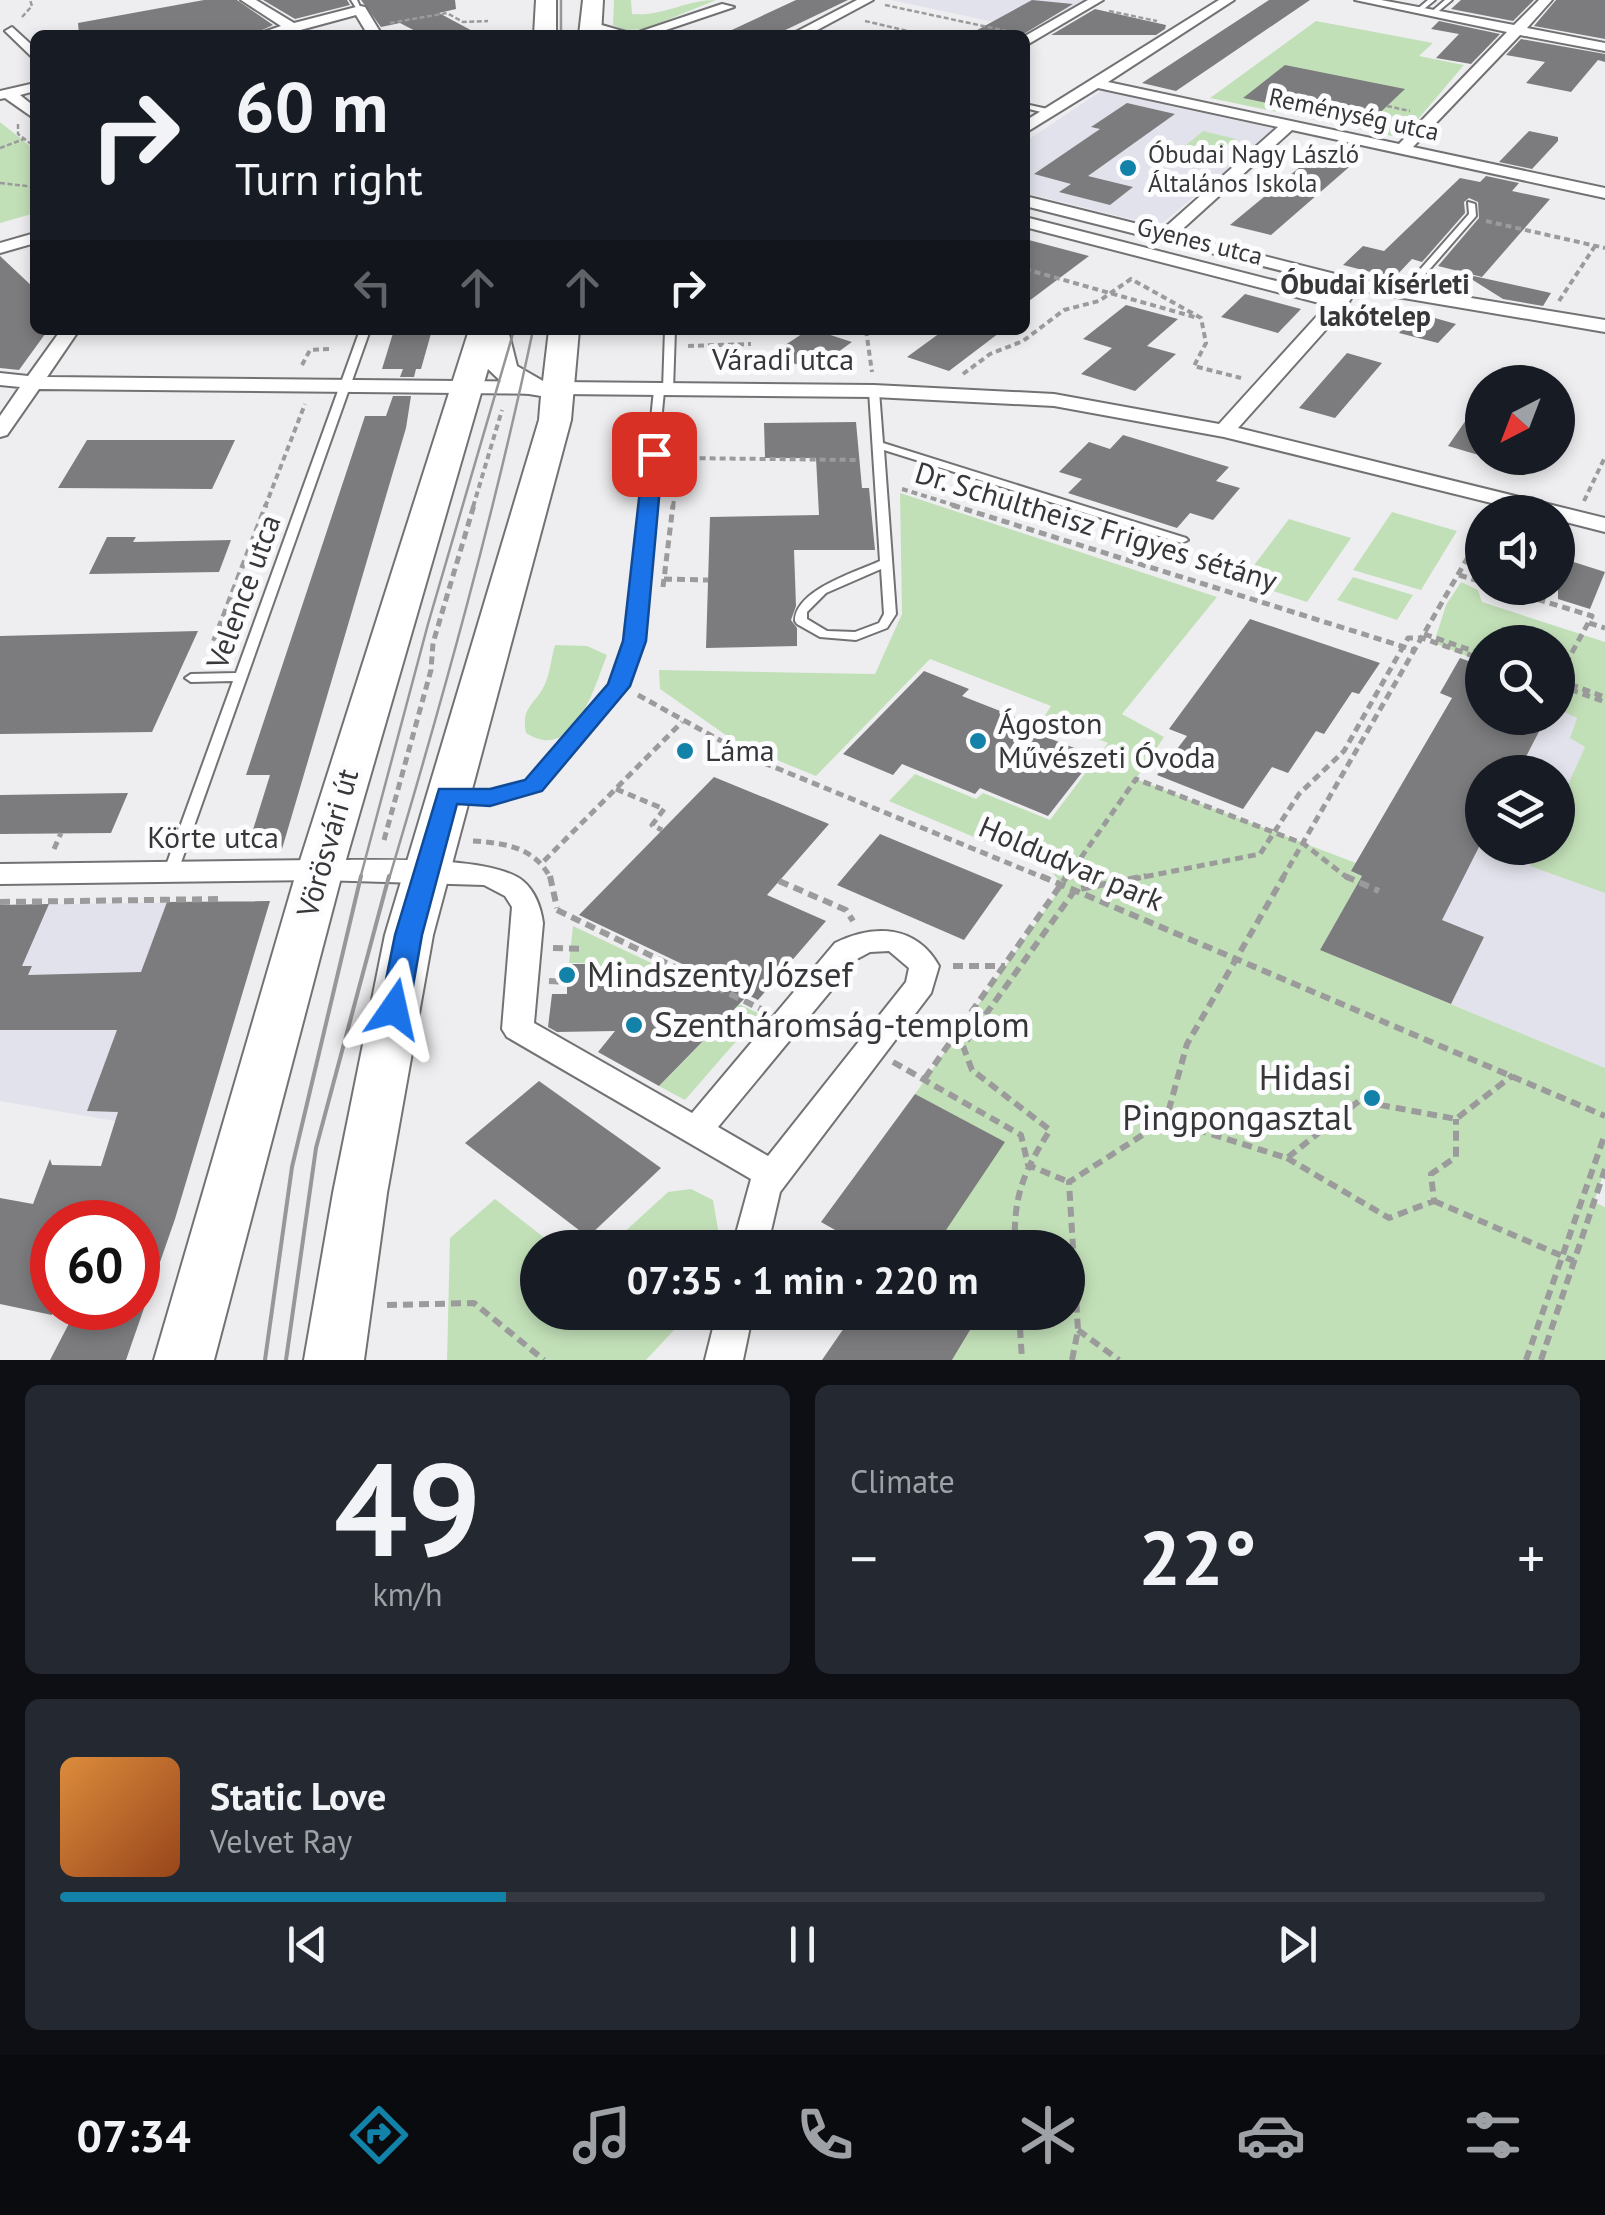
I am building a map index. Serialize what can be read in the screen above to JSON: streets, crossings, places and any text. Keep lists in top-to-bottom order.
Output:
{
  "streets": {
    "main road": ["Vörösvári út"],
    "street": [
      "Reménység utca",
      "Gyenes utca",
      "Váradi utca",
      "Körte utca"
    ],
    "lane": ["Velence utca"],
    "path": ["Dr. Schultheisz Frigyes sétány", "Holdudvar park"]
  },
  "crossings": [
    ["Váradi utca", "Velence utca"],
    ["Váradi utca", "Vörösvári út"],
    ["Velence utca", "Körte utca"],
    ["Körte utca", "Vörösvári út"]
  ],
  "districts": ["Óbudai kísérleti lakótelep"],
  "places": [
    "Óbudai Nagy László Általános Iskola",
    "Ágoston Művészeti Óvoda",
    "Láma",
    "Mindszenty József",
    "Szentháromság-templom",
    "Hidasi Pingpongasztal"
  ],
  "north": "bottom left",
  "page": {
    "turn": ["60 m", "Turn right"],
    "limit": "60",
    "trip": "07:35 · 1 min · 220 m",
    "tile": [
      ["49", "km/h"],
      "Climate"
    ],
    "heat": ["−", "22°", "+"],
    "song": ["Static Love", "Velvet Ray"],
    "tabs": "07:34"
  }
}
